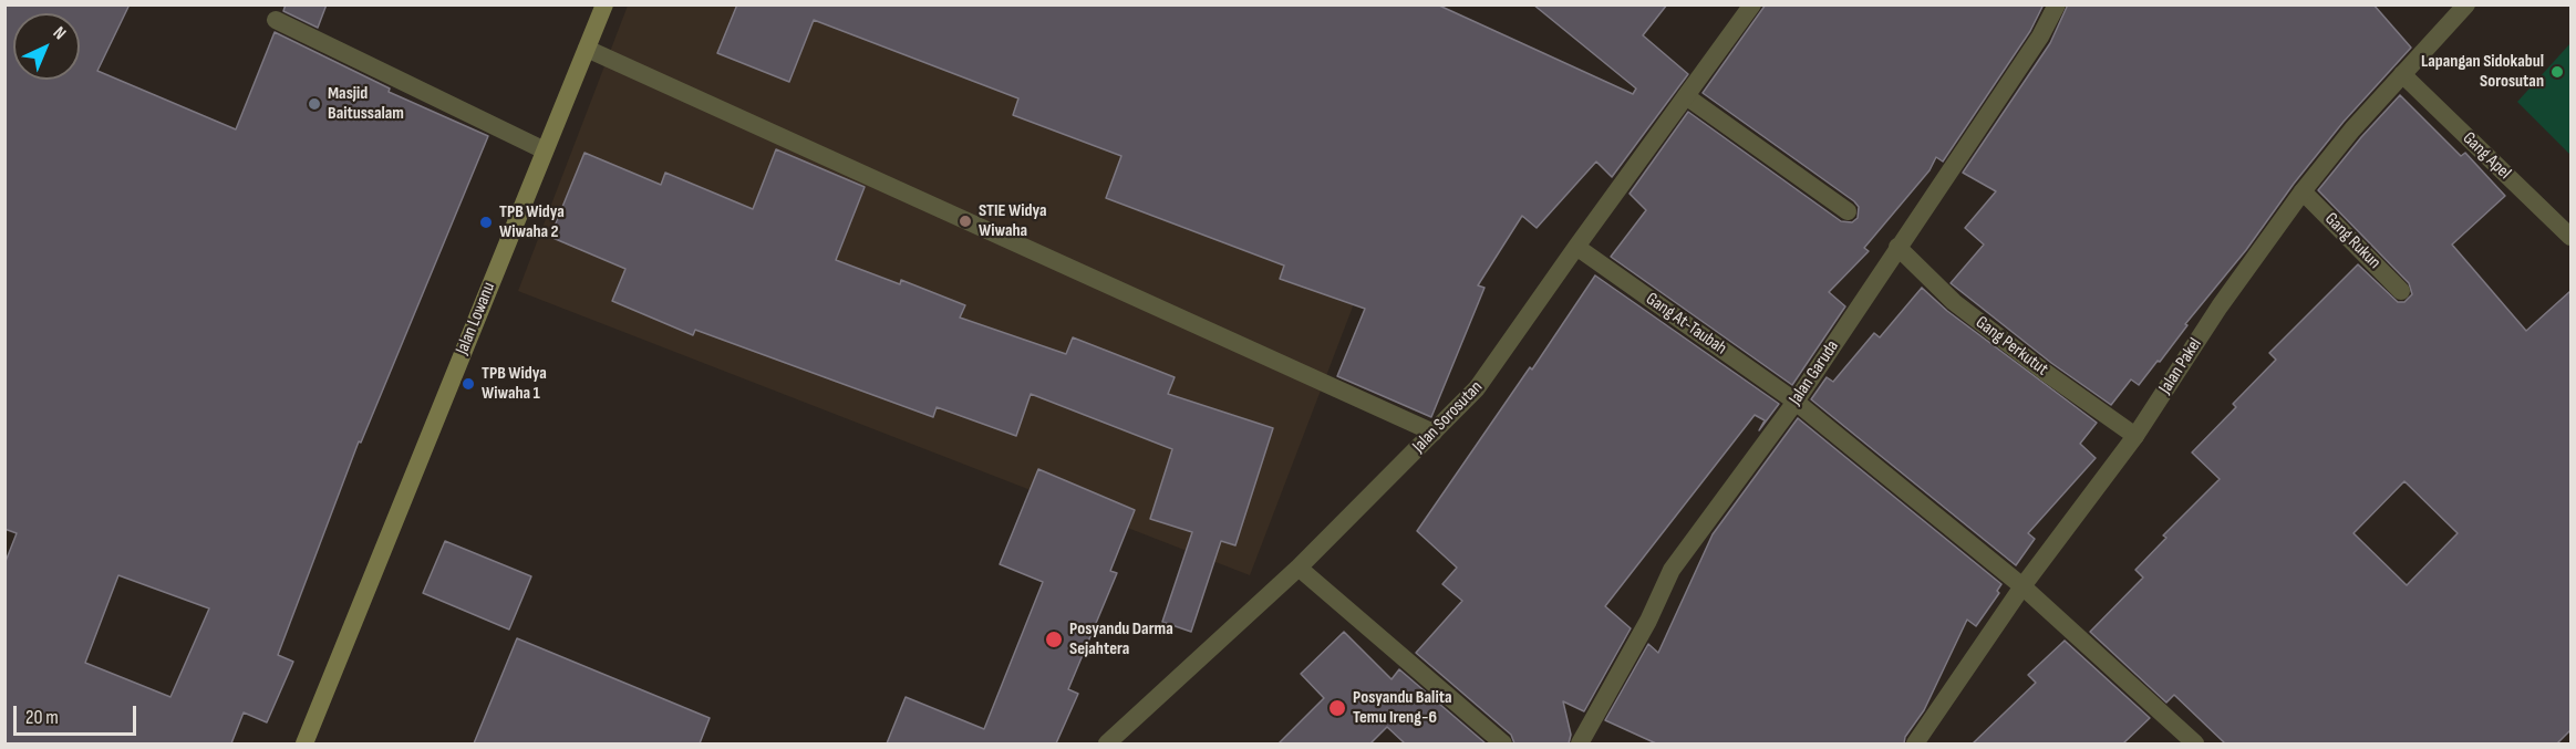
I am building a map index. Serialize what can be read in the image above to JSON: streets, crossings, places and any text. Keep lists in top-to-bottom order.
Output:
{
  "streets": {
    "main road": ["Jalan Lowanu"],
    "street": [
      "Gang Apel",
      "Gang Rukun",
      "Gang At-Taubah",
      "Gang Perkutut",
      "Jalan Pakel",
      "Jalan Garuda",
      "Jalan Sorosutan"
    ]
  },
  "crossings": [
    ["Gang Apel", "Jalan Pakel"],
    ["Gang Rukun", "Jalan Pakel"],
    ["Gang At-Taubah", "Jalan Pakel"],
    ["Gang At-Taubah", "Jalan Garuda"],
    ["Gang At-Taubah", "Jalan Sorosutan"],
    ["Gang Perkutut", "Jalan Pakel"],
    ["Gang Perkutut", "Jalan Garuda"]
  ],
  "places": [
    "Lapangan Sidokabul Sorosutan",
    "Masjid Baitussalam",
    "STIE Widya Wiwaha",
    "TPB Widya Wiwaha 2",
    "TPB Widya Wiwaha 1",
    "Posyandu Darma Sejahtera",
    "Posyandu Balita Temu Ireng-6"
  ],
  "scale_bar": "20 m",
  "north": "top right"
}
